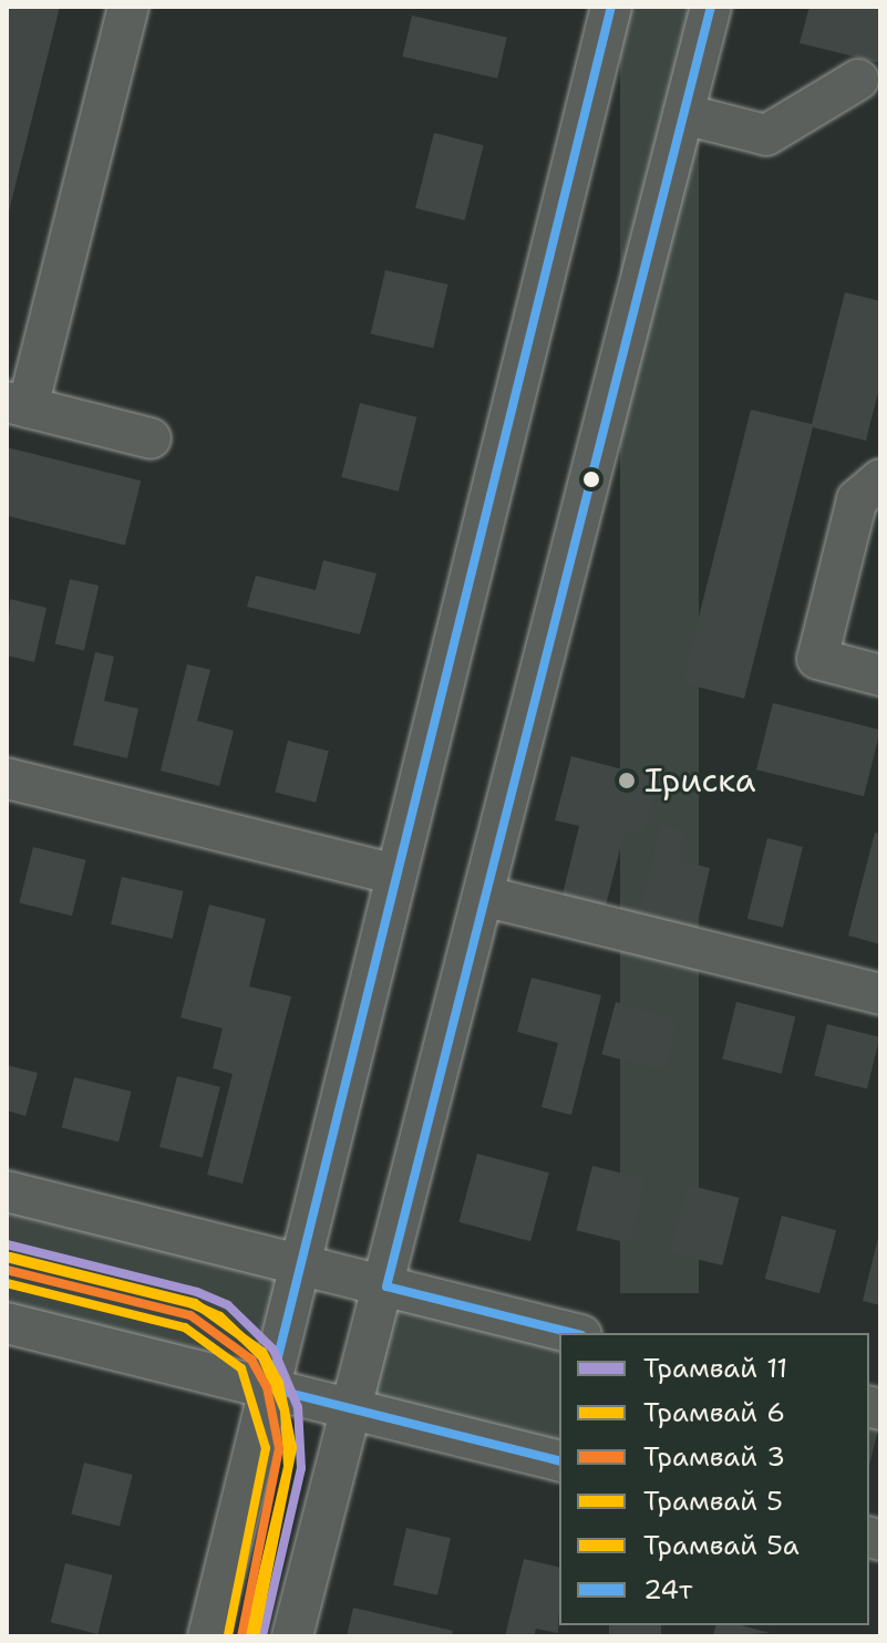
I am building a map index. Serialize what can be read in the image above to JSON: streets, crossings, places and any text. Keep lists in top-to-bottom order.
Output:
{
  "places": ["Іриска"],
  "lines": [
    "transit line 24т",
    "tram line 11",
    "tram line 5а",
    "tram line 6",
    "tram line 3",
    "tram line 5"
  ],
  "legend": [
    "Трамвай 11",
    "Трамвай 6",
    "Трамвай 3",
    "Трамвай 5",
    "Трамвай 5а",
    "24т"
  ]
}
